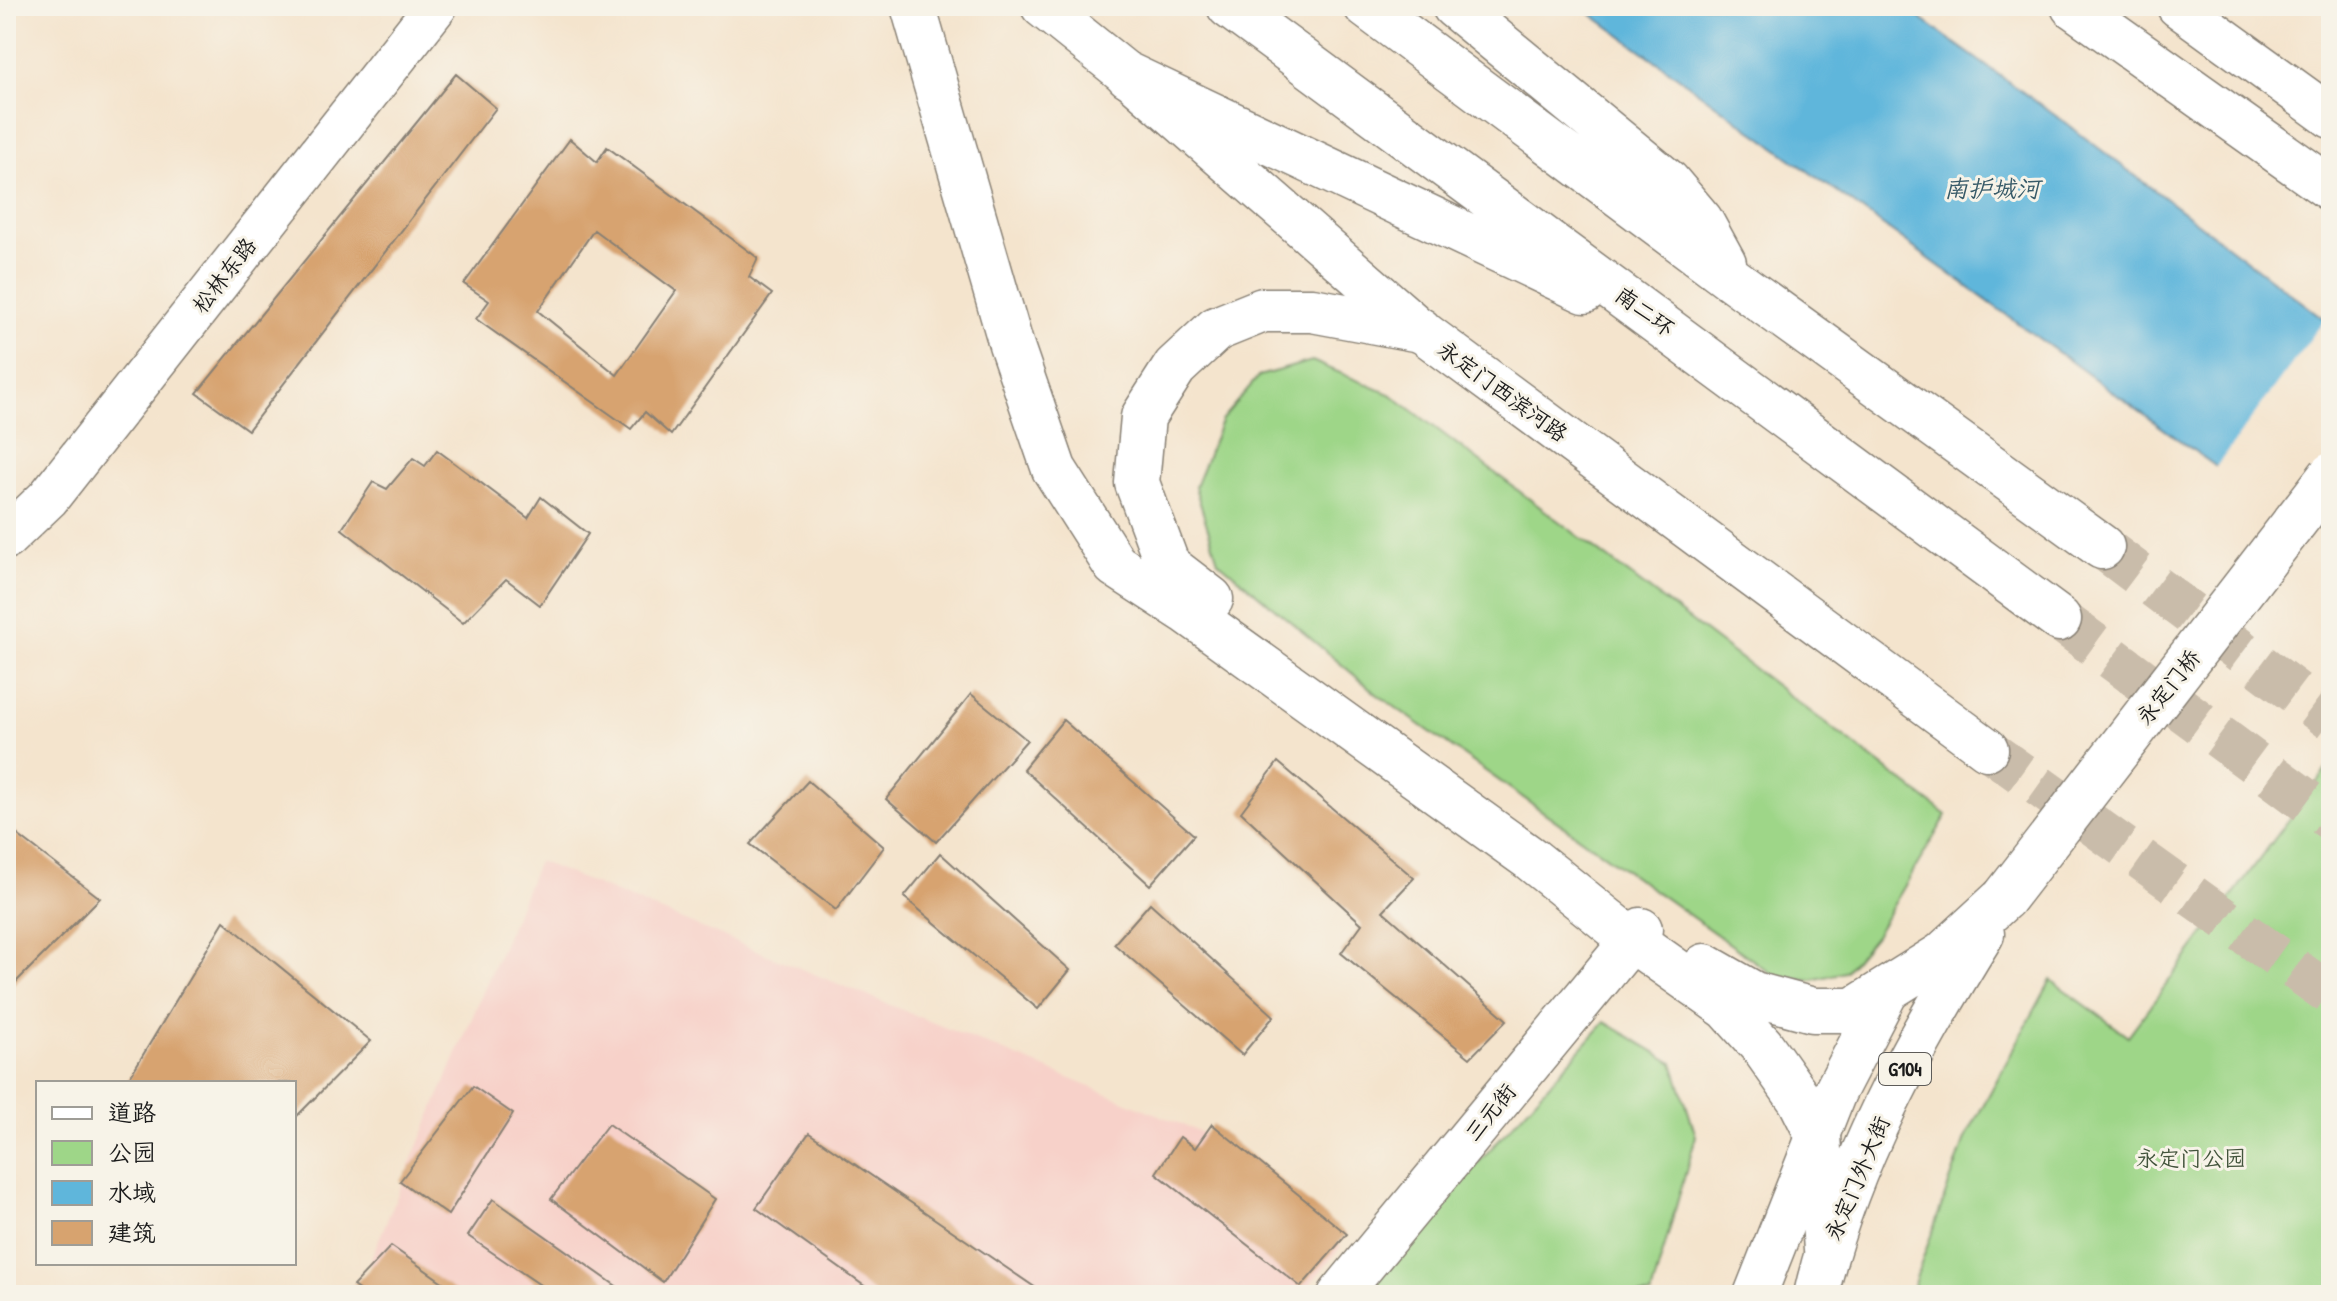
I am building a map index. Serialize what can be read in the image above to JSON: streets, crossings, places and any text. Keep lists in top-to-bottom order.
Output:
{
  "streets": {
    "main road": [
      "南二环",
      "永定门桥",
      "G104",
      "永定门外大街"
    ],
    "street": ["松林东路", "永定门西滨河路", "三元街"]
  },
  "crossings": [
    ["永定门桥", "永定门外大街"]
  ],
  "water": ["南护城河"],
  "parks": ["永定门公园"],
  "legend": [
    "道路",
    "公园",
    "水域",
    "建筑"
  ]
}
